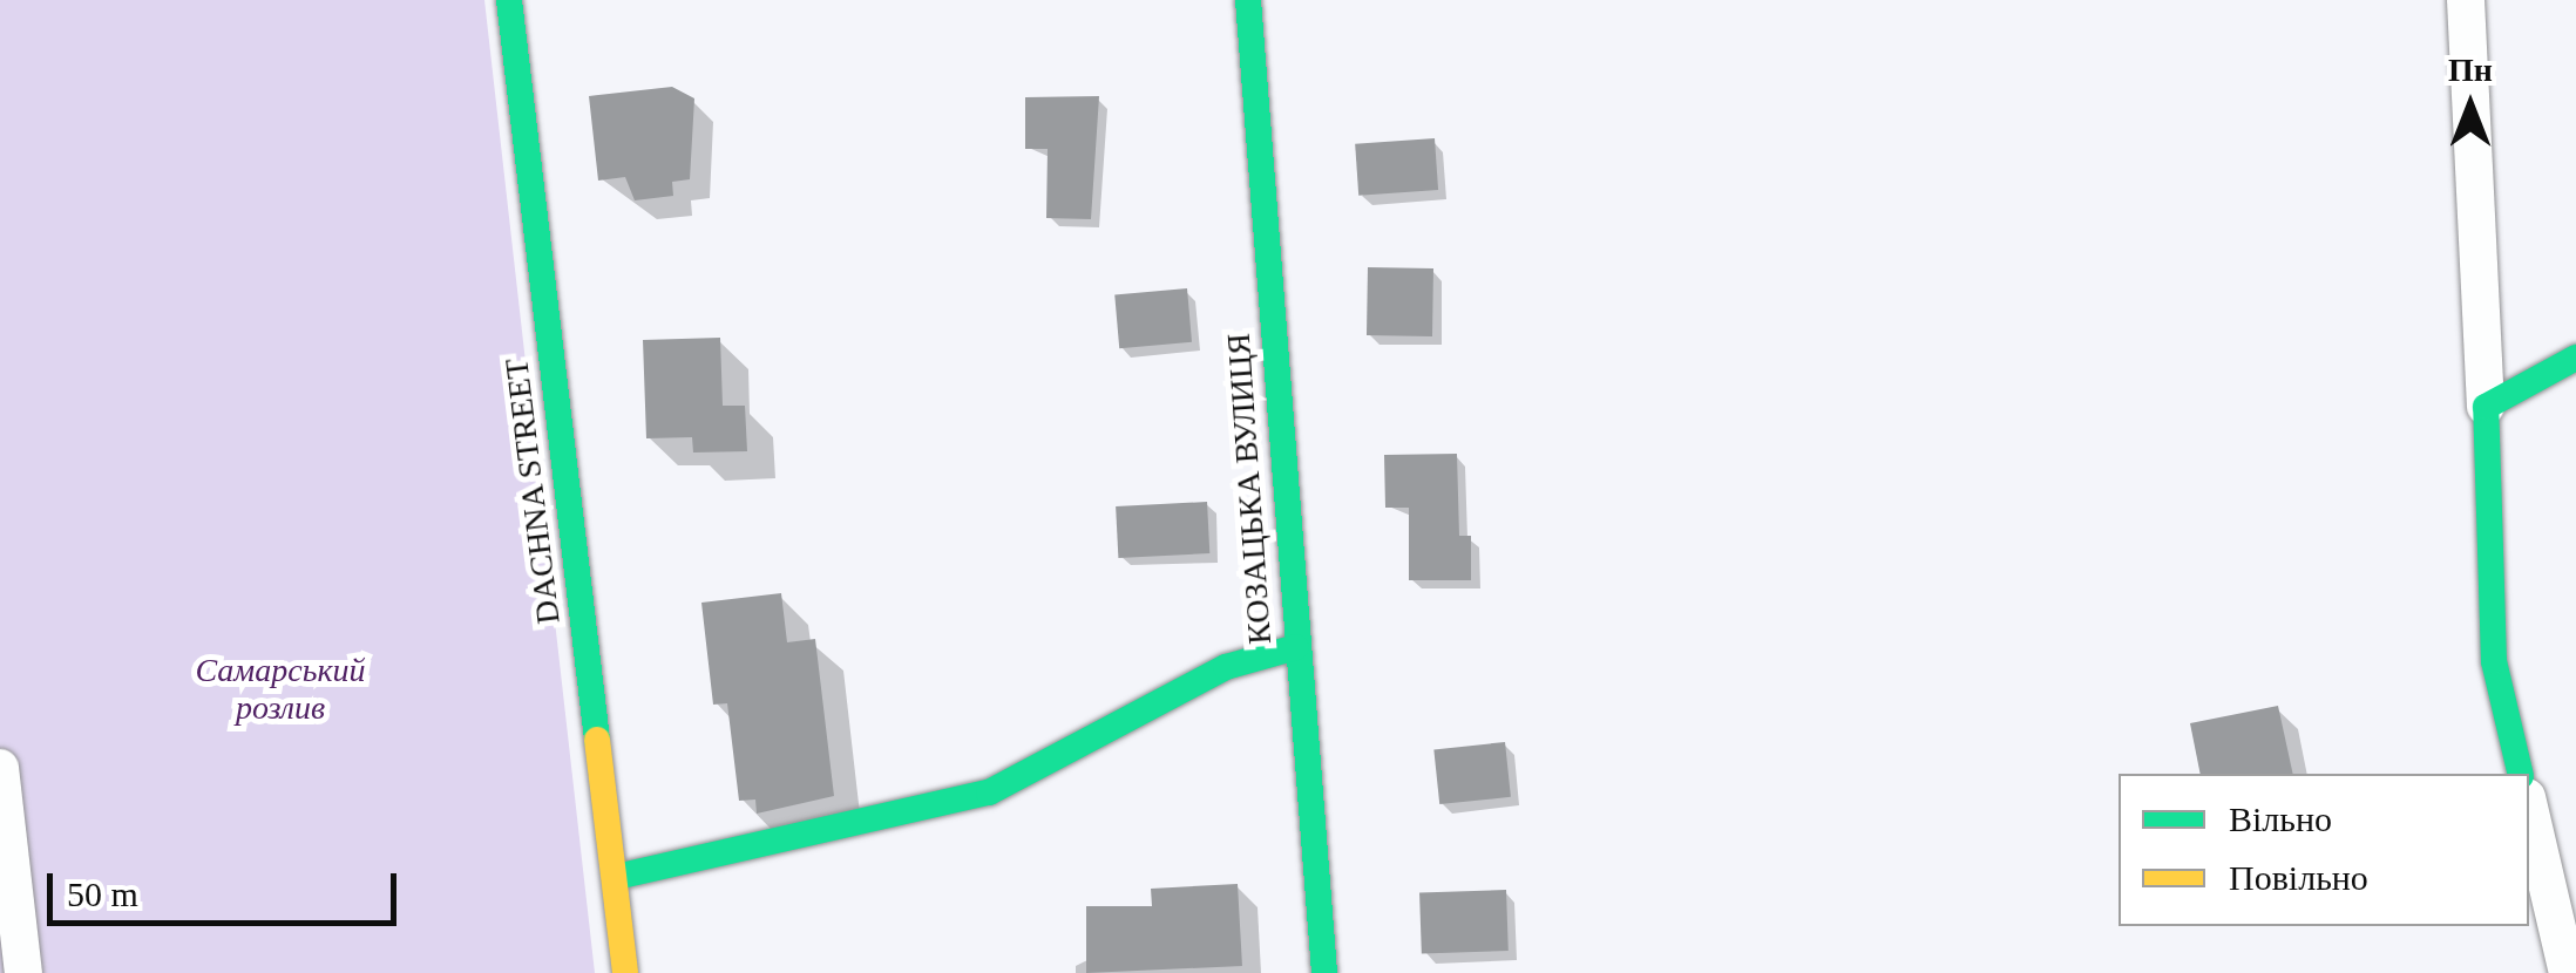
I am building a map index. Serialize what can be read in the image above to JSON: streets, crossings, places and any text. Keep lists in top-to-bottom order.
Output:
{
  "streets": {
    "street": ["КОЗАЦЬКА ВУЛИЦЯ", "DACHNA STREET"]
  },
  "parks": ["Самарський розлив"],
  "legend": ["Вільно", "Повільно"],
  "scale_bar": "50 m",
  "north": "top"
}
